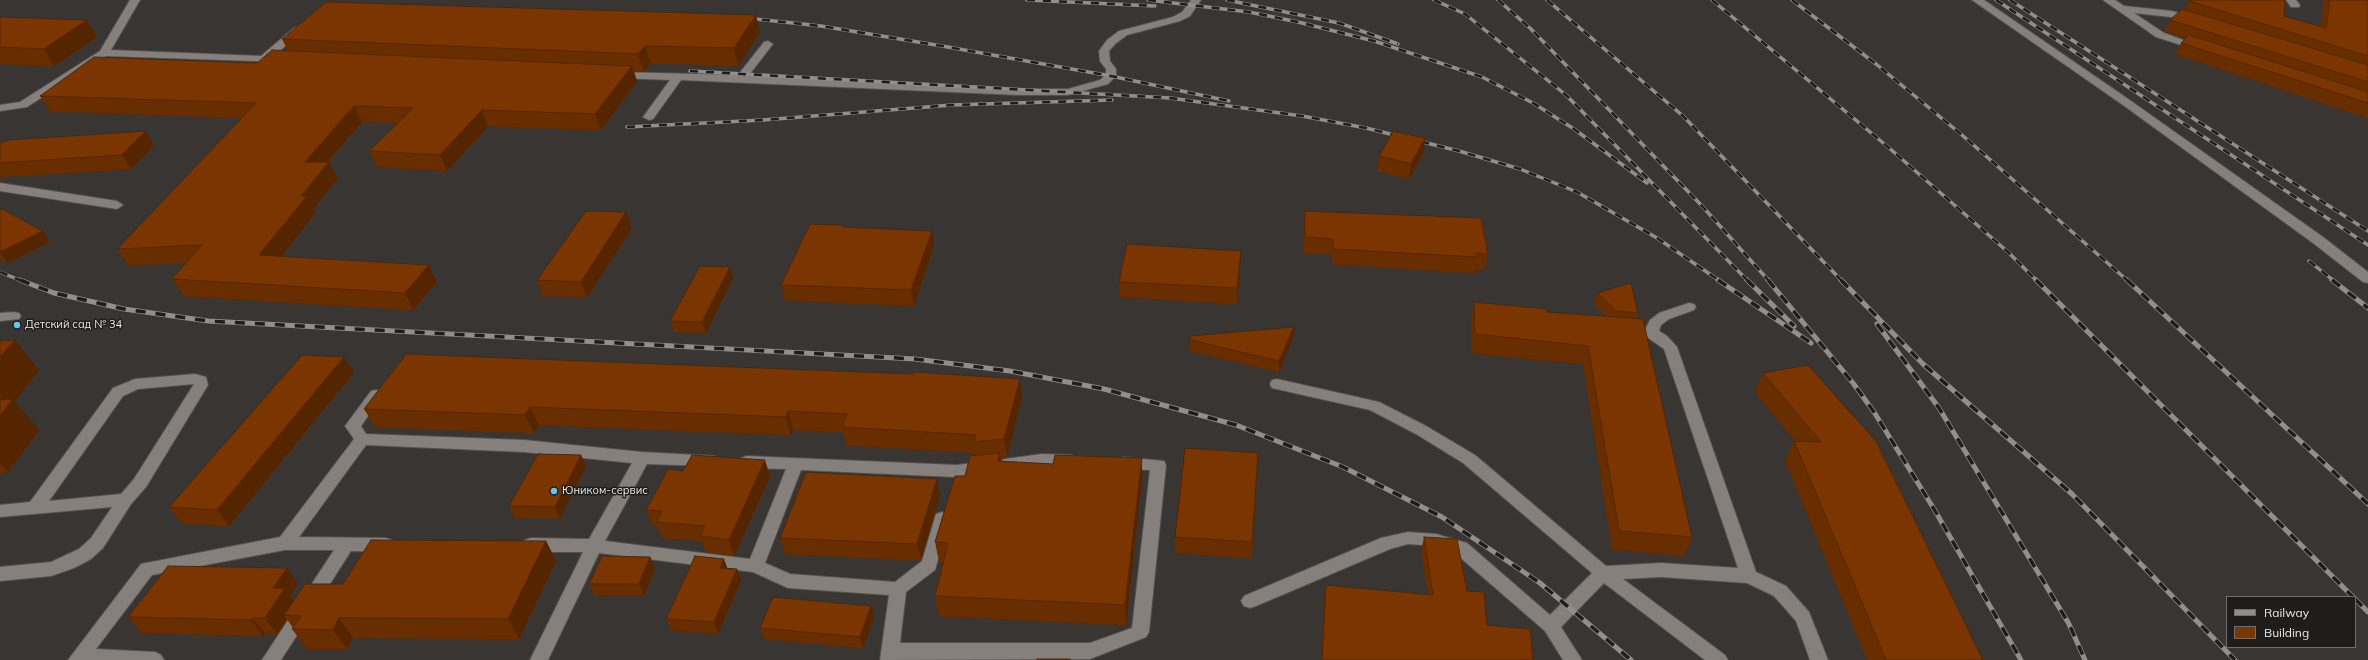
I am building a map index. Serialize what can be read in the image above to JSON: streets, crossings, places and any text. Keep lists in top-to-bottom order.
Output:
{
  "places": ["Детский сад № 34", "Юником-сервис"],
  "legend": ["Railway", "Building"]
}
